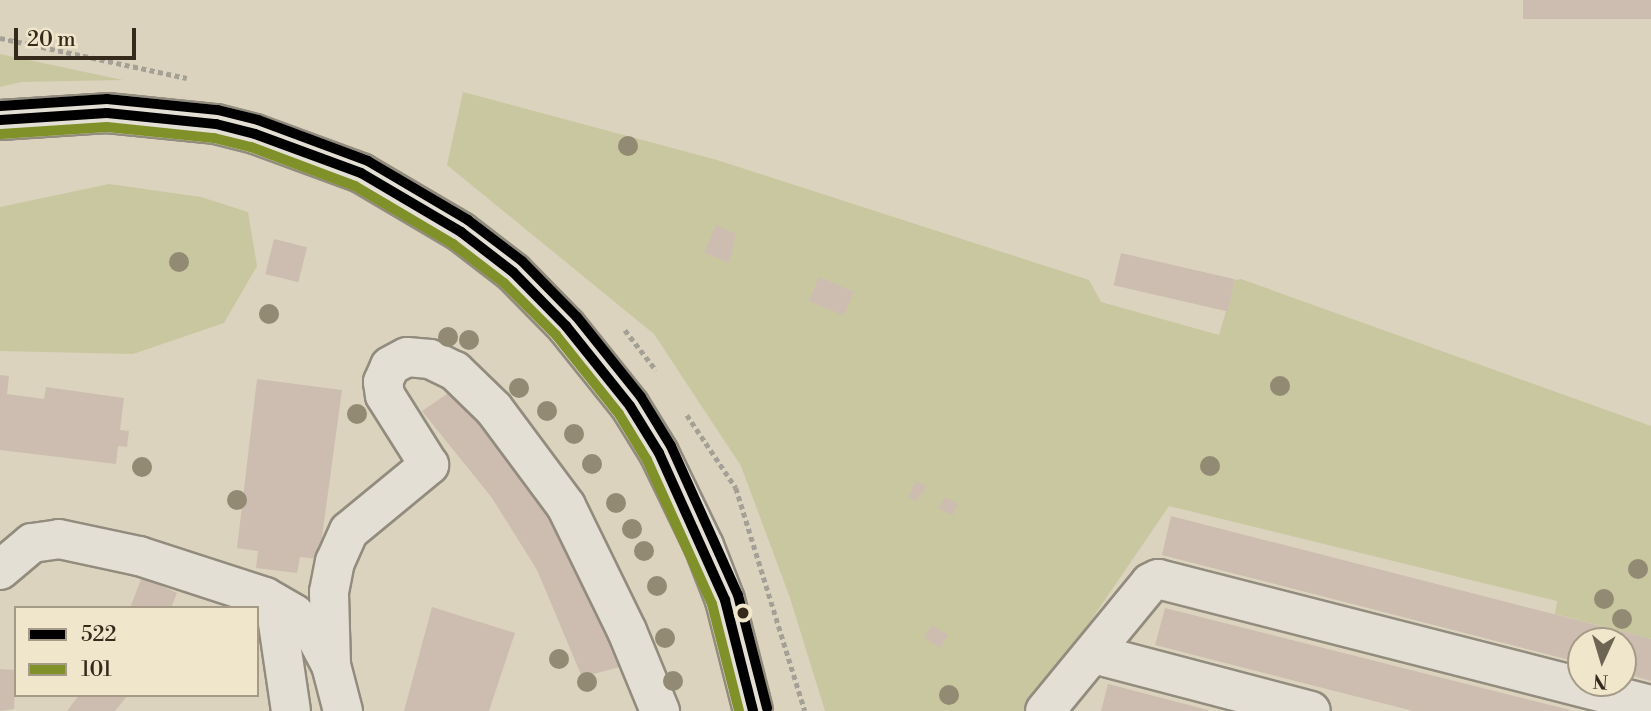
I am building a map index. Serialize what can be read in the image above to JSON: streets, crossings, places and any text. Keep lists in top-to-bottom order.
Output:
{
  "lines": ["transit line 522", "transit line 101"],
  "legend": ["522", "101"],
  "scale_bar": "20 m",
  "north": "bottom"
}
